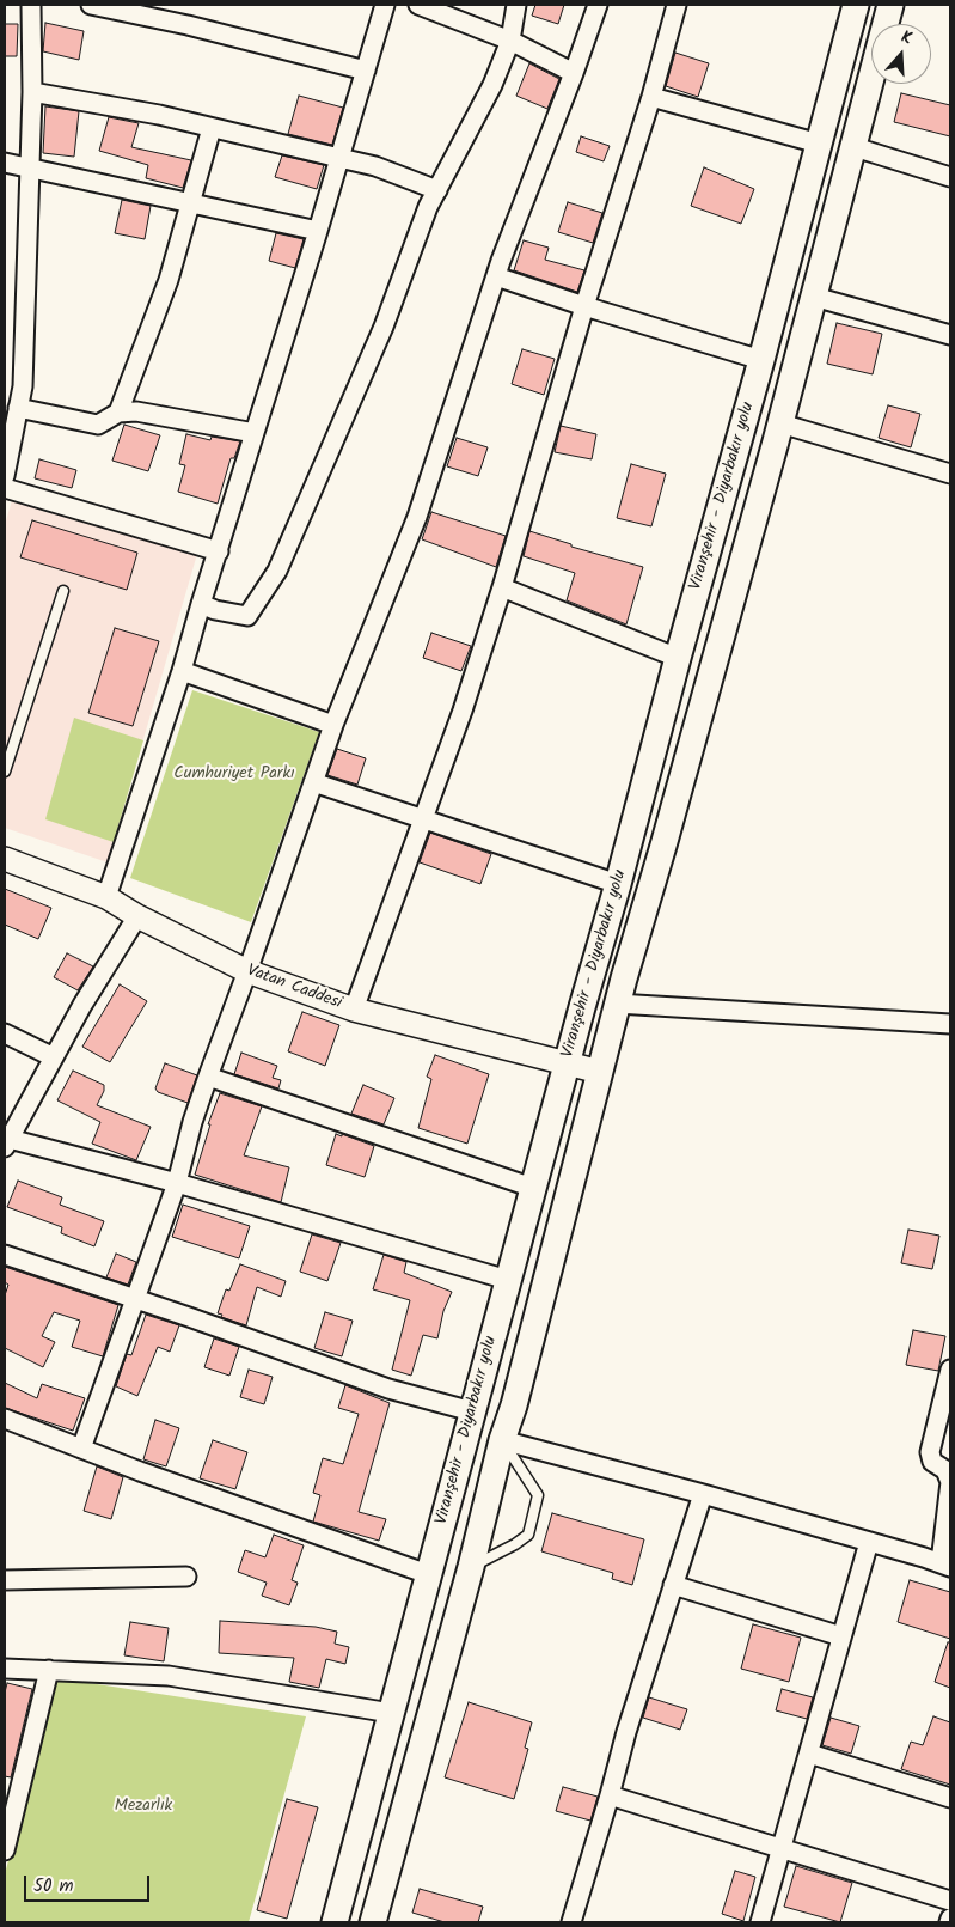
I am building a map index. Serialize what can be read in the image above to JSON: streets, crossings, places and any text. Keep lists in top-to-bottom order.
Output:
{
  "streets": {
    "main road": ["Viranşehir - Diyarbakır yolu"],
    "street": ["Vatan Caddesi"]
  },
  "crossings": [
    ["Viranşehir - Diyarbakır yolu", "Vatan Caddesi"]
  ],
  "parks": ["Cumhuriyet Parkı", "Mezarlık"],
  "scale_bar": "50 m",
  "north": "top"
}
